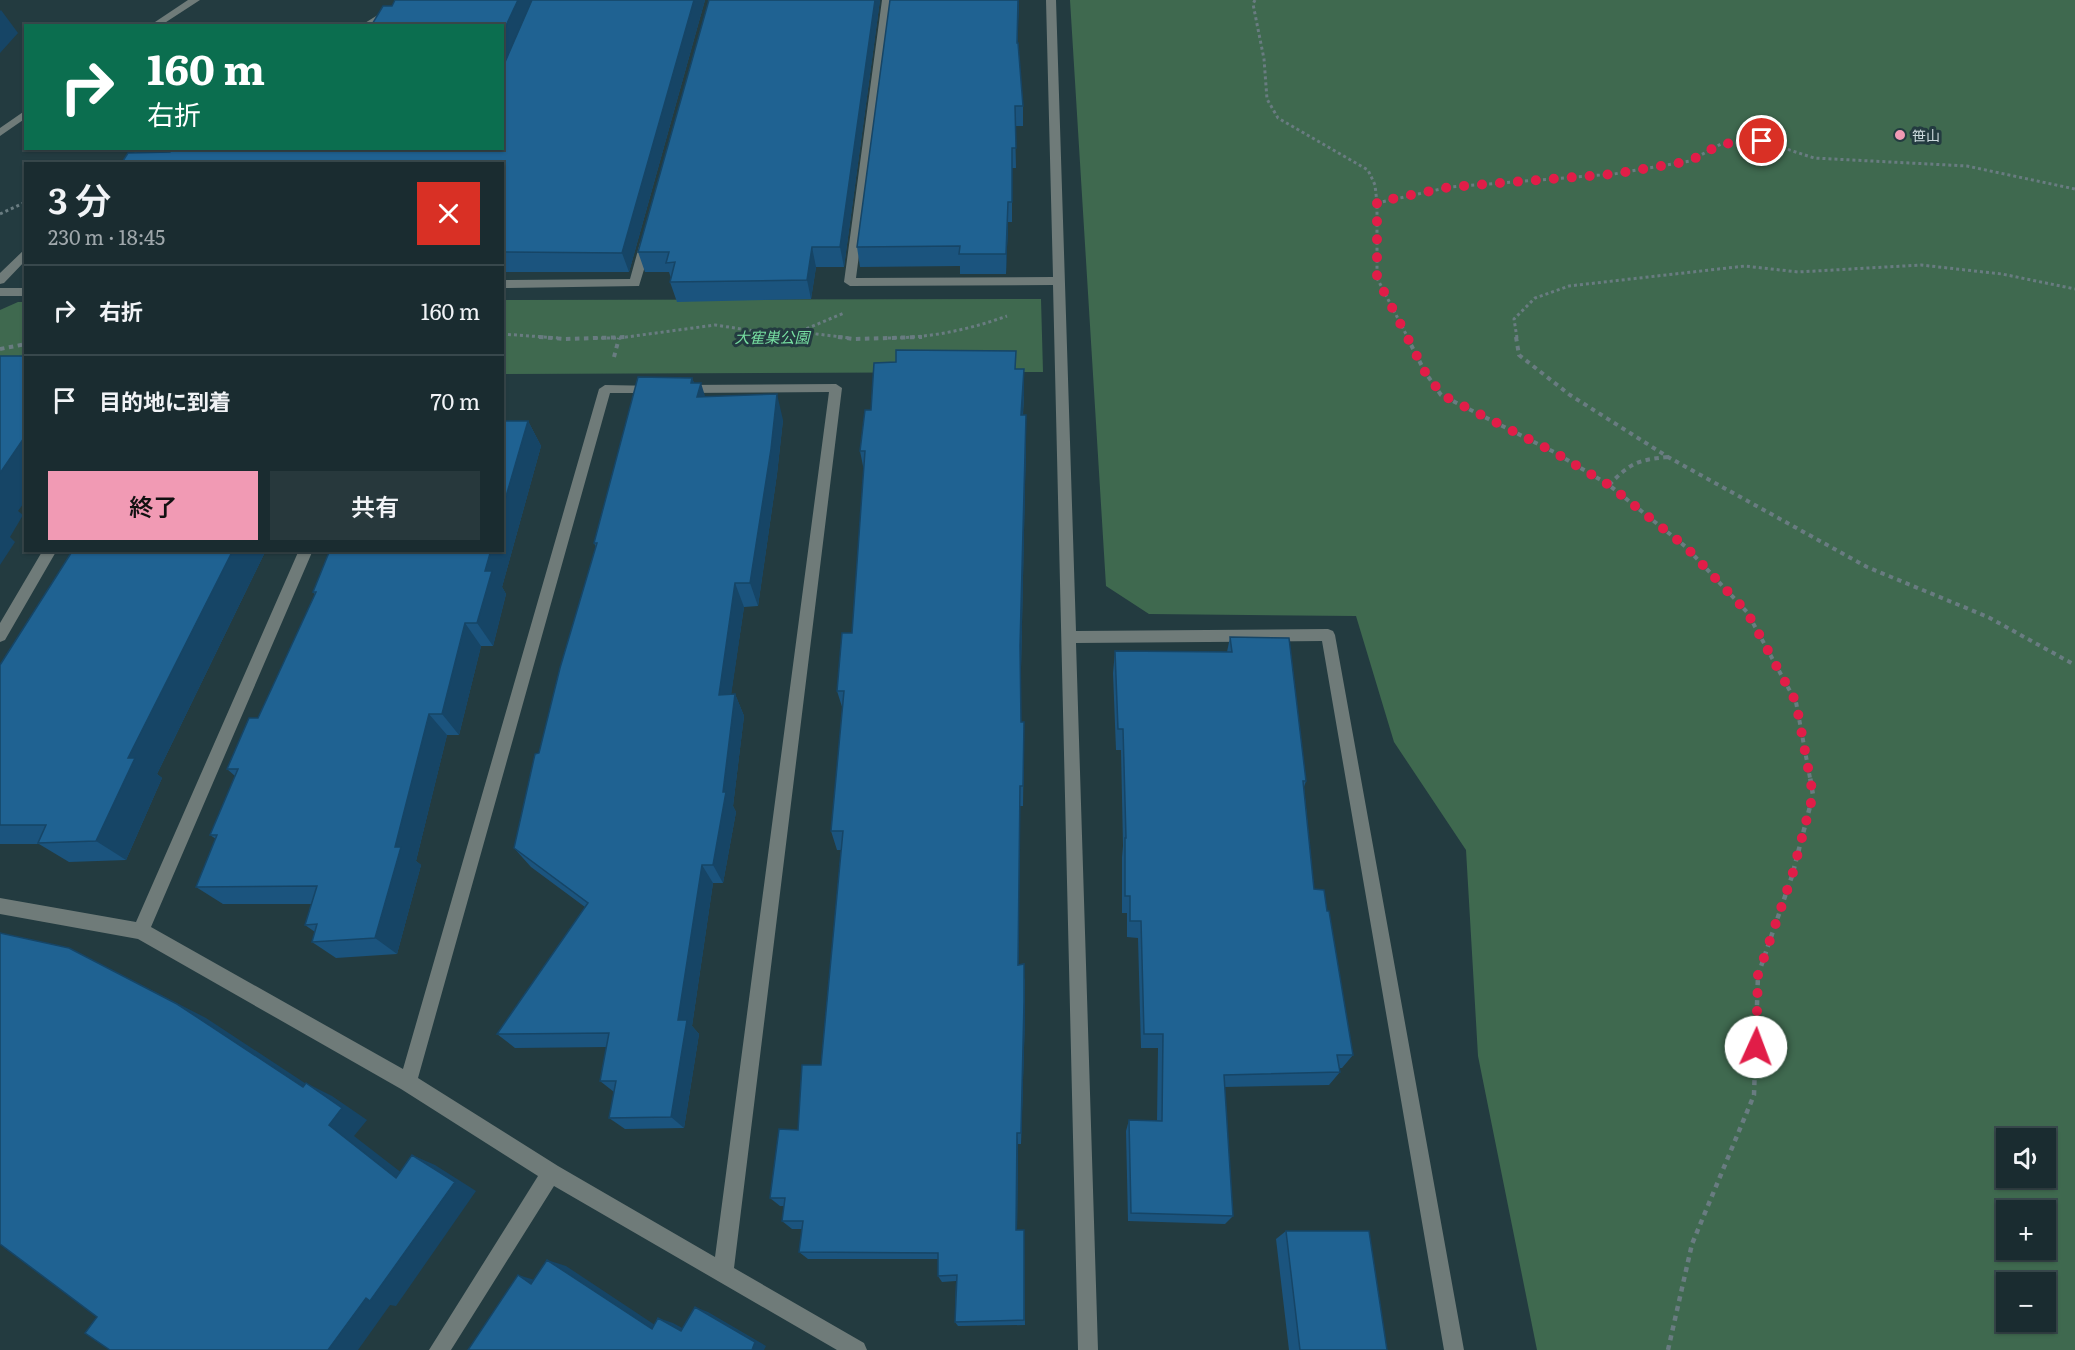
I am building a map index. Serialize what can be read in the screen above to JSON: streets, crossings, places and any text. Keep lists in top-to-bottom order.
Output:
{
  "parks": ["大寉巣公園"],
  "places": ["笹山"],
  "page": {
    "turn": ["160 m", "右折"],
    "heading": ["3 分", "230 m · 18:45"],
    "list": [
      {
        "name": "右折",
        "value": "160 m"
      },
      {
        "name": "目的地に到着",
        "value": "70 m"
      }
    ],
    "buttons": ["終了", "共有"],
    "map_buttons": ["+", "−"]
  }
}
